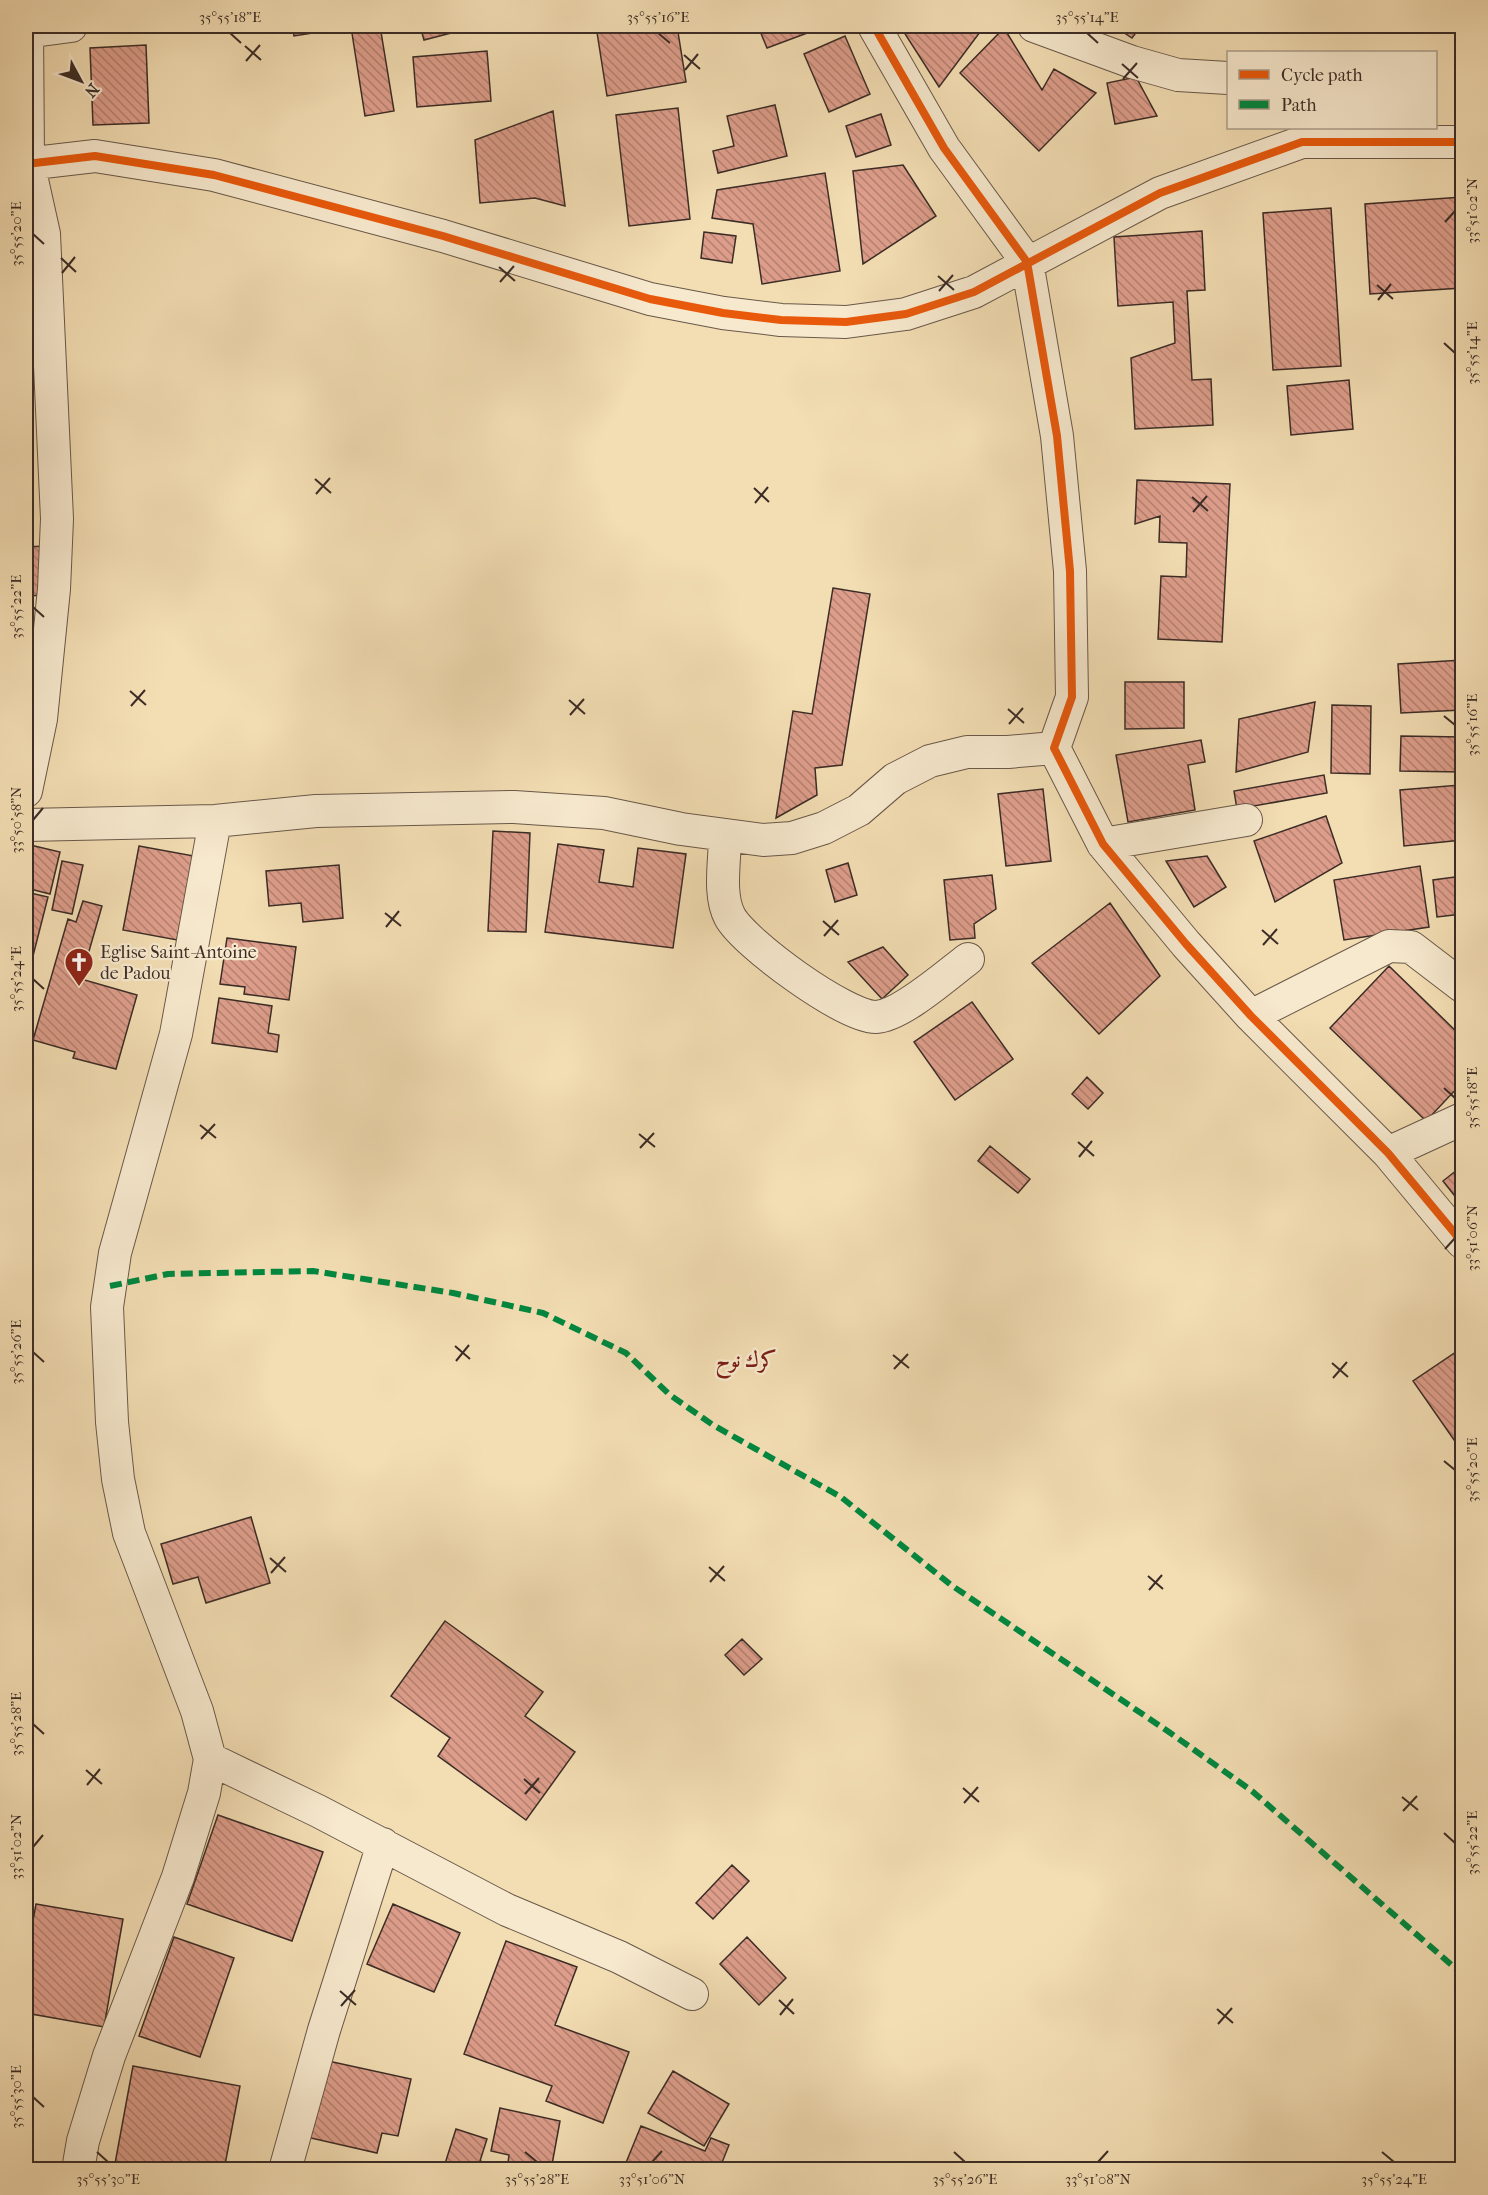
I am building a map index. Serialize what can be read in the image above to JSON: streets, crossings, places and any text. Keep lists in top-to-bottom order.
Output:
{
  "districts": ["كرك نوح"],
  "places": {
    "church": ["Eglise Saint-Antoine de Padou"]
  },
  "legend": ["Cycle path", "Path"],
  "north": "bottom right",
  "coordinates": [
    "35°55'18\"E",
    "35°55'16\"E",
    "35°55'14\"E",
    "33°51'02\"N",
    "35°55'20\"E",
    "35°55'22\"E",
    "33°50'58\"N",
    "35°55'24\"E",
    "33°51'06\"N",
    "35°55'26\"E",
    "35°55'28\"E",
    "35°55'30\"E",
    "33°51'08\"N"
  ]
}
